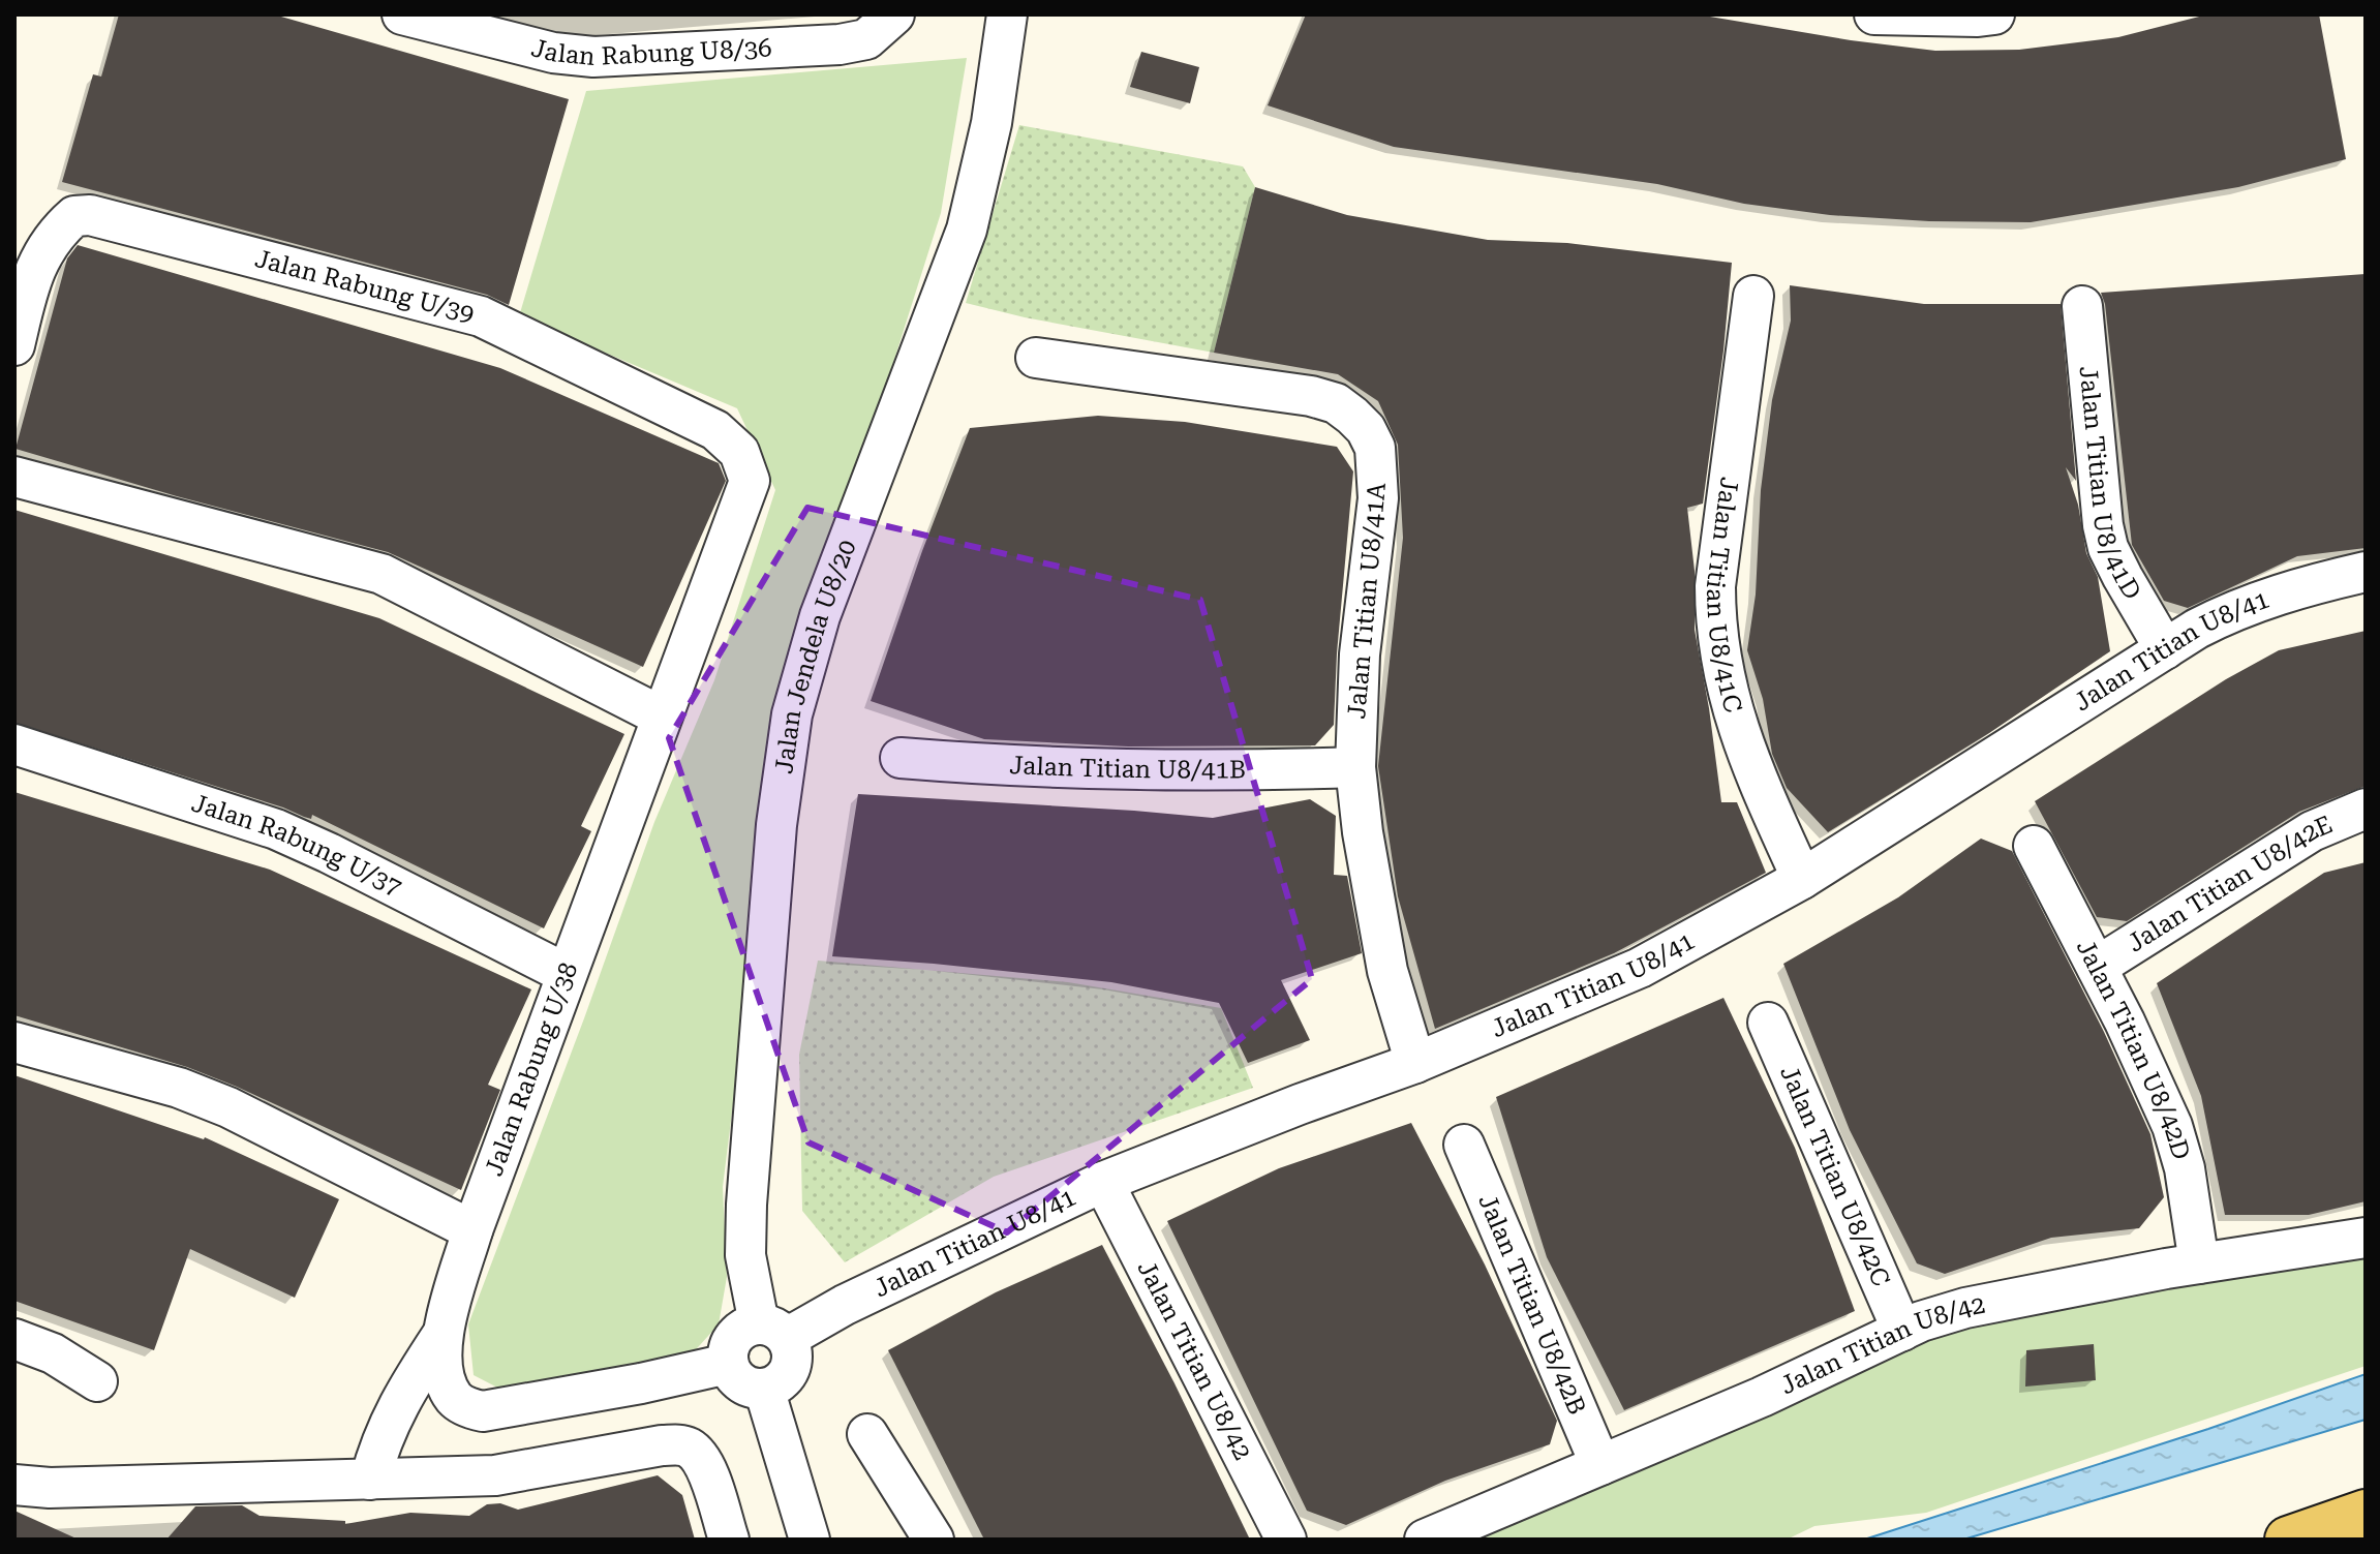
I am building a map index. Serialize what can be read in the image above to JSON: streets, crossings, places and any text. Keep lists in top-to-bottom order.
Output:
{
  "streets": {
    "street": [
      "Jalan Rabung U8/36",
      "Jalan Rabung U/39",
      "Jalan Titian U8/41D",
      "Jalan Titian U8/41C",
      "Jalan Titian U8/41A",
      "Jalan Titian U8/41",
      "Jalan Jendela U8/20",
      "Jalan Titian U8/41B",
      "Jalan Rabung U/37",
      "Jalan Titian U8/42E",
      "Jalan Titian U8/42D",
      "Jalan Rabung U/38",
      "Jalan Titian U8/42C",
      "Jalan Titian U8/42B",
      "Jalan Titian U8/42"
    ]
  },
  "crossings": [
    ["Jalan Rabung U/39", "Jalan Rabung U/38"],
    ["Jalan Titian U8/41D", "Jalan Titian U8/41"],
    ["Jalan Titian U8/41C", "Jalan Titian U8/41"],
    ["Jalan Titian U8/41A", "Jalan Titian U8/41"],
    ["Jalan Titian U8/41A", "Jalan Titian U8/41B"],
    ["Jalan Titian U8/41", "Jalan Jendela U8/20"],
    ["Jalan Titian U8/41", "Jalan Rabung U/38"],
    ["Jalan Titian U8/41", "Jalan Titian U8/42"],
    ["Jalan Jendela U8/20", "Jalan Rabung U/38"],
    ["Jalan Rabung U/37", "Jalan Rabung U/38"],
    ["Jalan Titian U8/42E", "Jalan Titian U8/42D"],
    ["Jalan Titian U8/42D", "Jalan Titian U8/42"],
    ["Jalan Titian U8/42C", "Jalan Titian U8/42"],
    ["Jalan Titian U8/42B", "Jalan Titian U8/42"]
  ]
}
